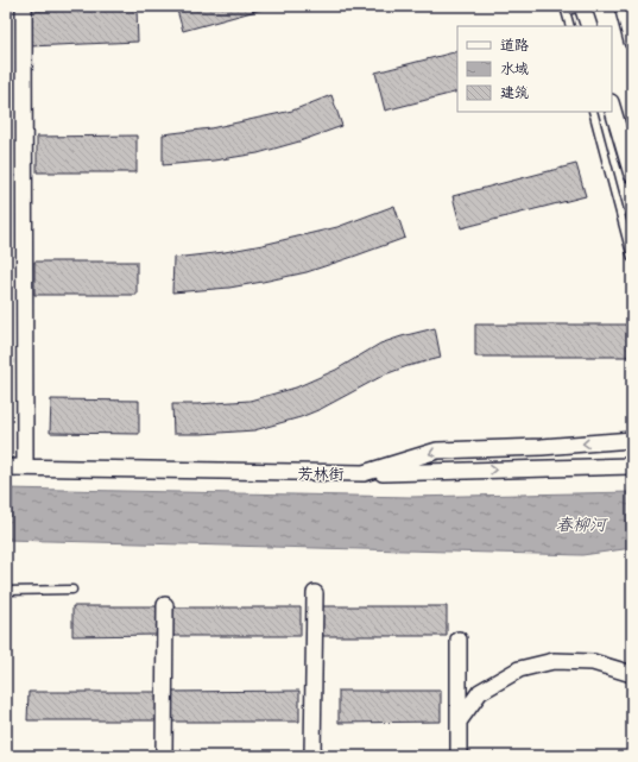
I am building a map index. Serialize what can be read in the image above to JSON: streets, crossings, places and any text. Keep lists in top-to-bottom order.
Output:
{
  "streets": {
    "street": ["芳林街"]
  },
  "water": ["春柳河"],
  "legend": ["道路", "水域", "建筑"]
}
